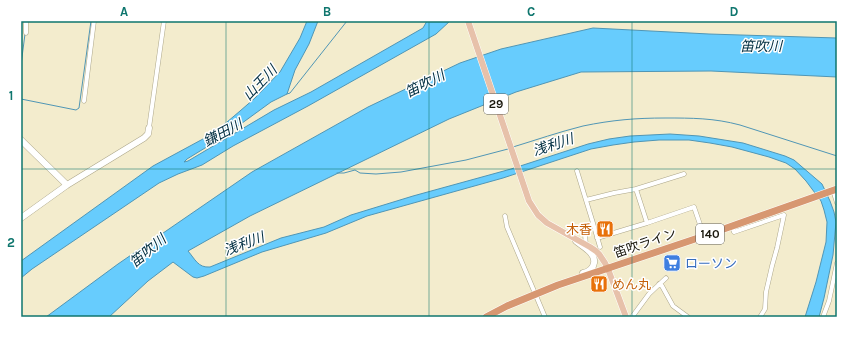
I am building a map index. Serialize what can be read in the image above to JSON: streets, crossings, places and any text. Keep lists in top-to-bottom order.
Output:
{
  "streets": {
    "highway": ["140", "笛吹ライン"],
    "main road": ["29"]
  },
  "crossings": [
    ["29", "笛吹ライン"]
  ],
  "water": [
    "笛吹川",
    "山王川",
    "鎌田川",
    "浅利川"
  ],
  "places": {
    "restaurant": ["木香", "めん丸"],
    "supermarket": ["ローソン"]
  },
  "grid": {
    "columns": [
      "A",
      "B",
      "C",
      "D"
    ],
    "rows": ["1", "2"]
  }
}
